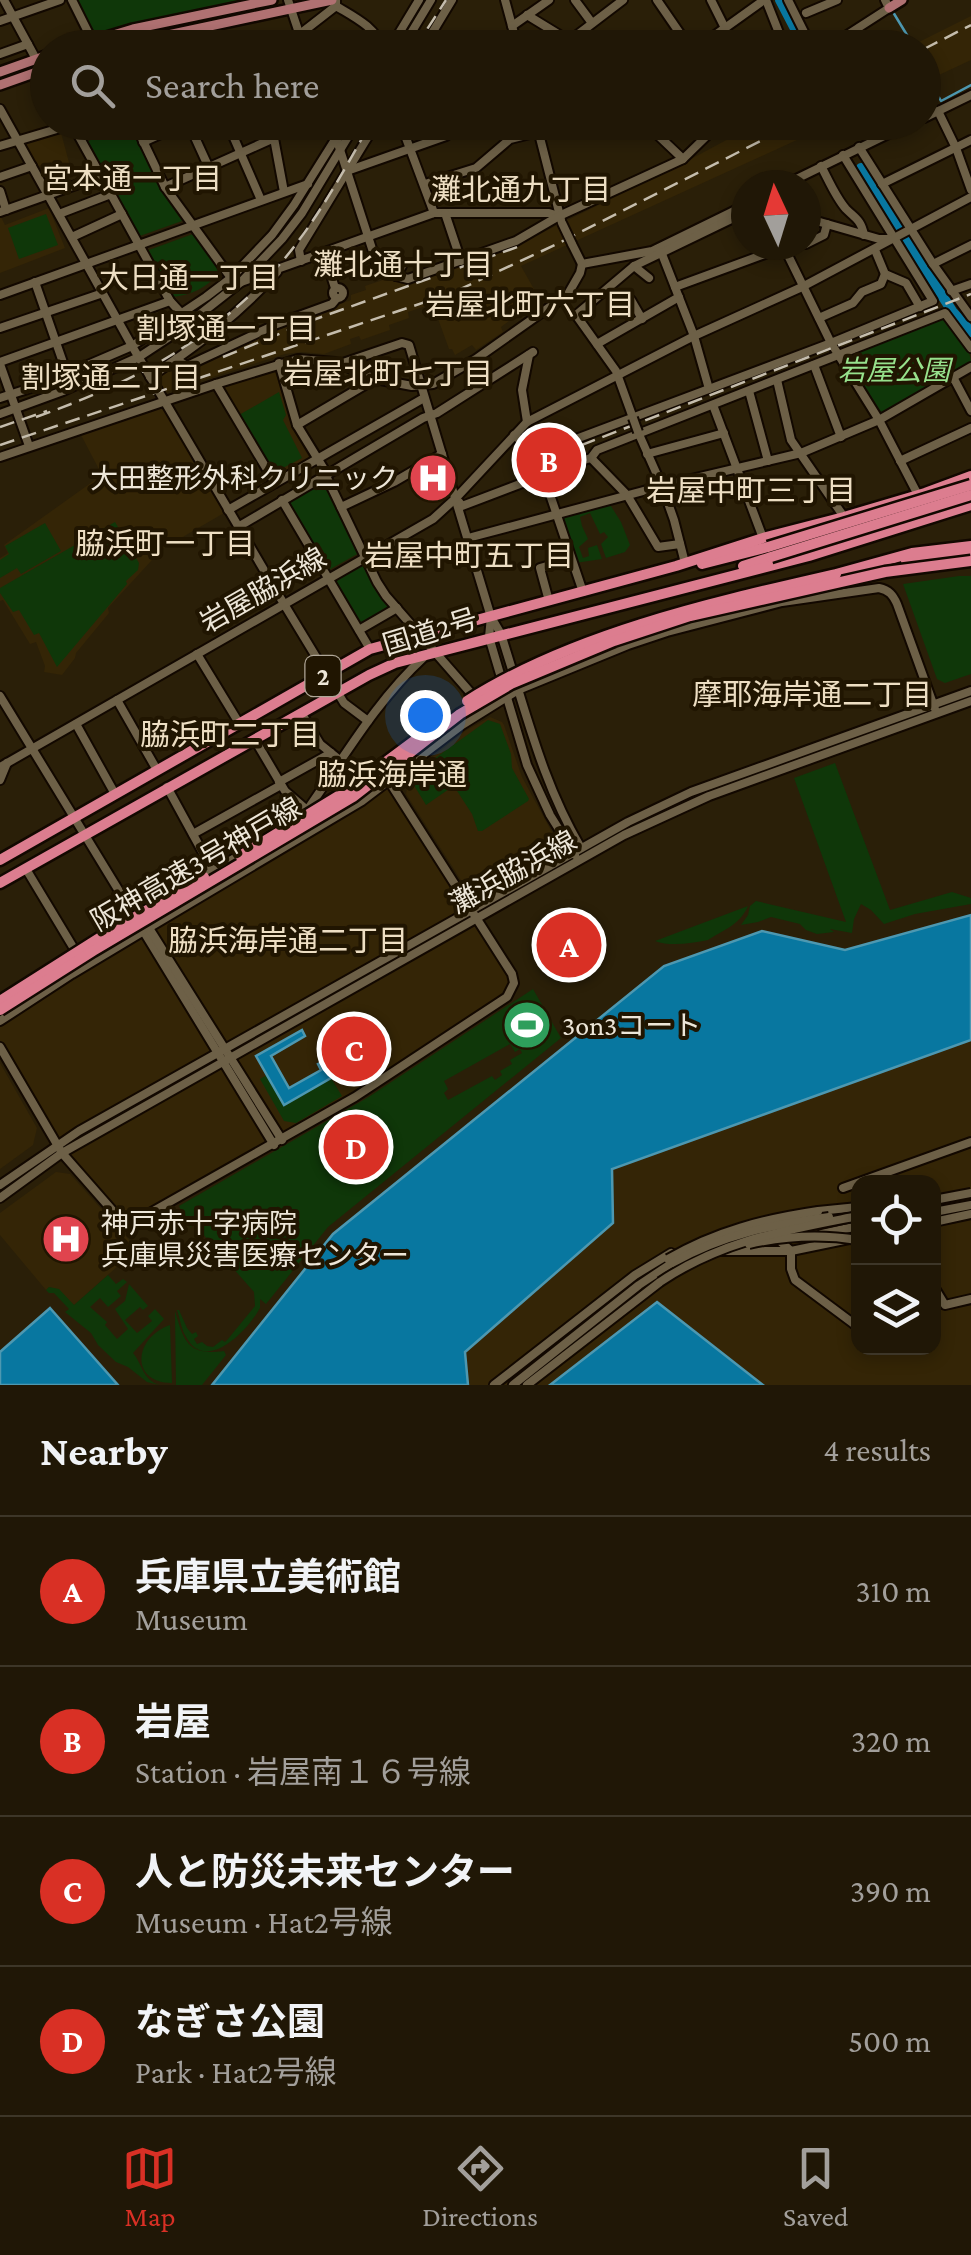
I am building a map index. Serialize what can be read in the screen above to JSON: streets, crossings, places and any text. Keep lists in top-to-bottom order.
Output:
{
  "streets": {
    "highway": ["国道2号", "2", "阪神高速3号神戸線"],
    "street": ["岩屋脇浜線", "灘浜脇浜線"]
  },
  "districts": [
    "宮本通一丁目",
    "灘北通九丁目",
    "灘北通十丁目",
    "大日通一丁目",
    "岩屋北町六丁目",
    "割塚通一丁目",
    "岩屋北町七丁目",
    "割塚通二丁目",
    "岩屋中町三丁目",
    "脇浜町一丁目",
    "岩屋中町五丁目",
    "摩耶海岸通二丁目",
    "脇浜町二丁目",
    "脇浜海岸通",
    "脇浜海岸通二丁目"
  ],
  "parks": ["岩屋公園"],
  "places": {
    "hospital": ["大田整形外科クリニック", "神戸赤十字病院 兵庫県災害医療センター"],
    "sports": ["3on3コート"]
  },
  "north": "top",
  "page": {
    "search": "Search here",
    "pins": [
      "B",
      "A",
      "C",
      "D"
    ],
    "heading": ["Nearby", "4 results"],
    "list": [
      {
        "mark": "A",
        "name": "兵庫県立美術館",
        "note": "Museum",
        "value": "310 m"
      },
      {
        "mark": "B",
        "name": "岩屋",
        "note": "Station · 岩屋南１６号線",
        "value": "320 m"
      },
      {
        "mark": "C",
        "name": "人と防災未来センター",
        "note": "Museum · Hat2号線",
        "value": "390 m"
      },
      {
        "mark": "D",
        "name": "なぎさ公園",
        "note": "Park · Hat2号線",
        "value": "500 m"
      }
    ],
    "nav": ["Map", "Directions", "Saved"]
  }
}
